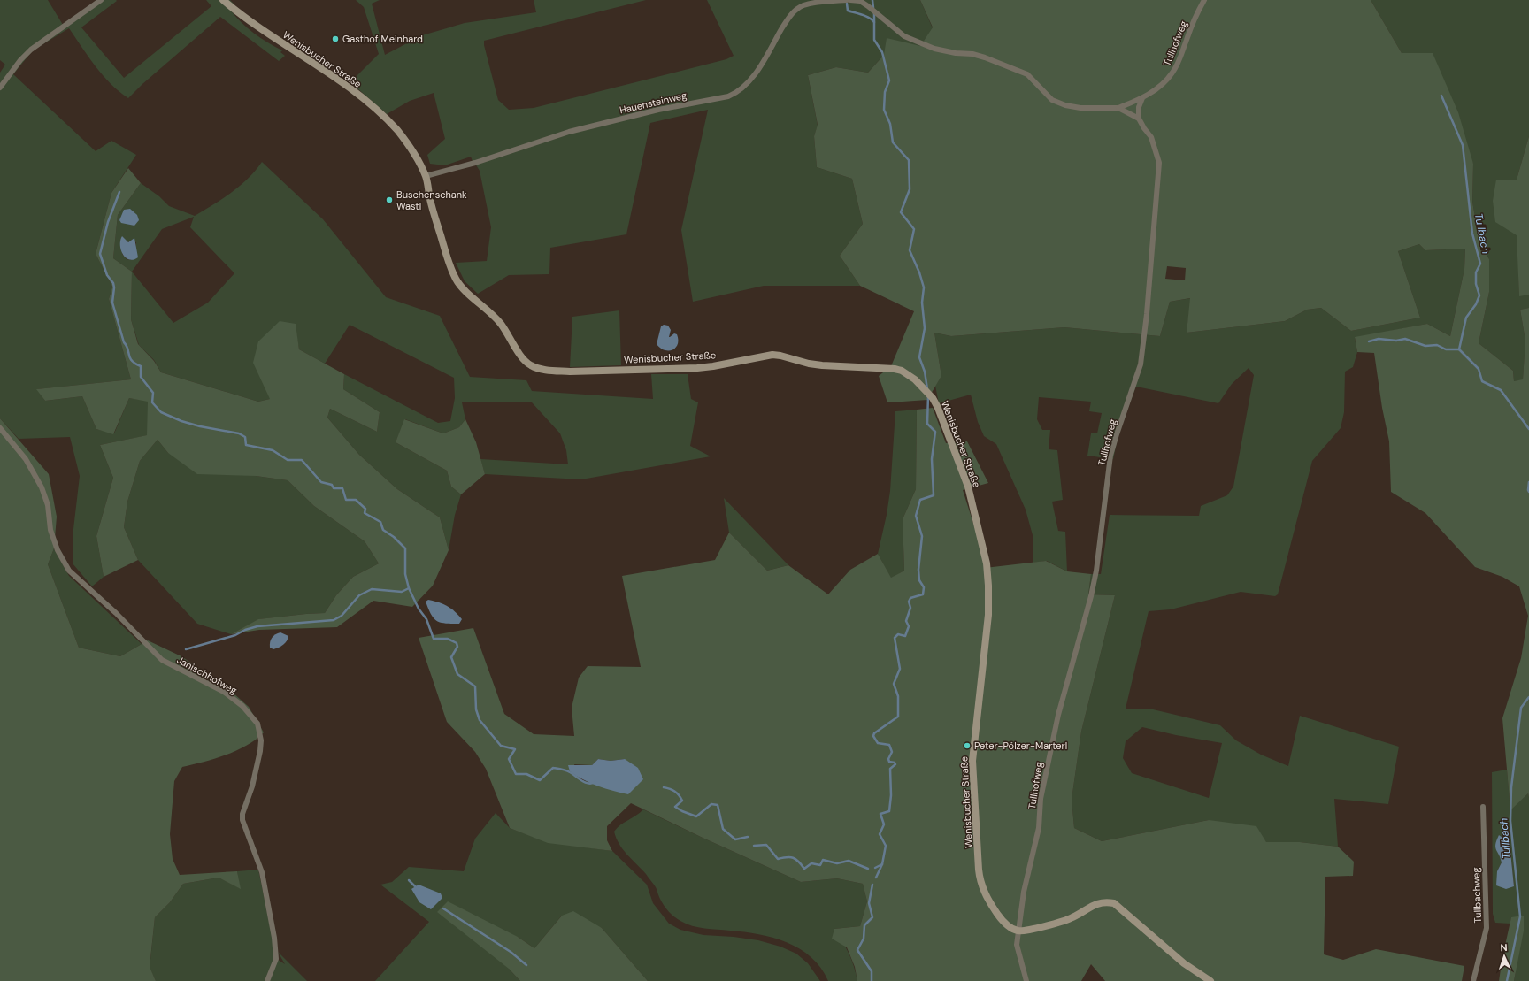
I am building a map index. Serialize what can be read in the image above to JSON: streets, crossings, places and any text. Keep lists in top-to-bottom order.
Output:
{
  "streets": {
    "street": [
      "Tullhofweg",
      "Wenisbucher Straße",
      "Hauensteinweg",
      "Janischhofweg",
      "Tullbachweg"
    ]
  },
  "crossings": [
    ["Tullhofweg", "Wenisbucher Straße"],
    ["Wenisbucher Straße", "Hauensteinweg"]
  ],
  "water": ["Tullbach"],
  "places": ["Gasthof Meinhard", "Buschenschank Wastl", "Peter-Pölzer-Marterl"],
  "north": "top"
}
